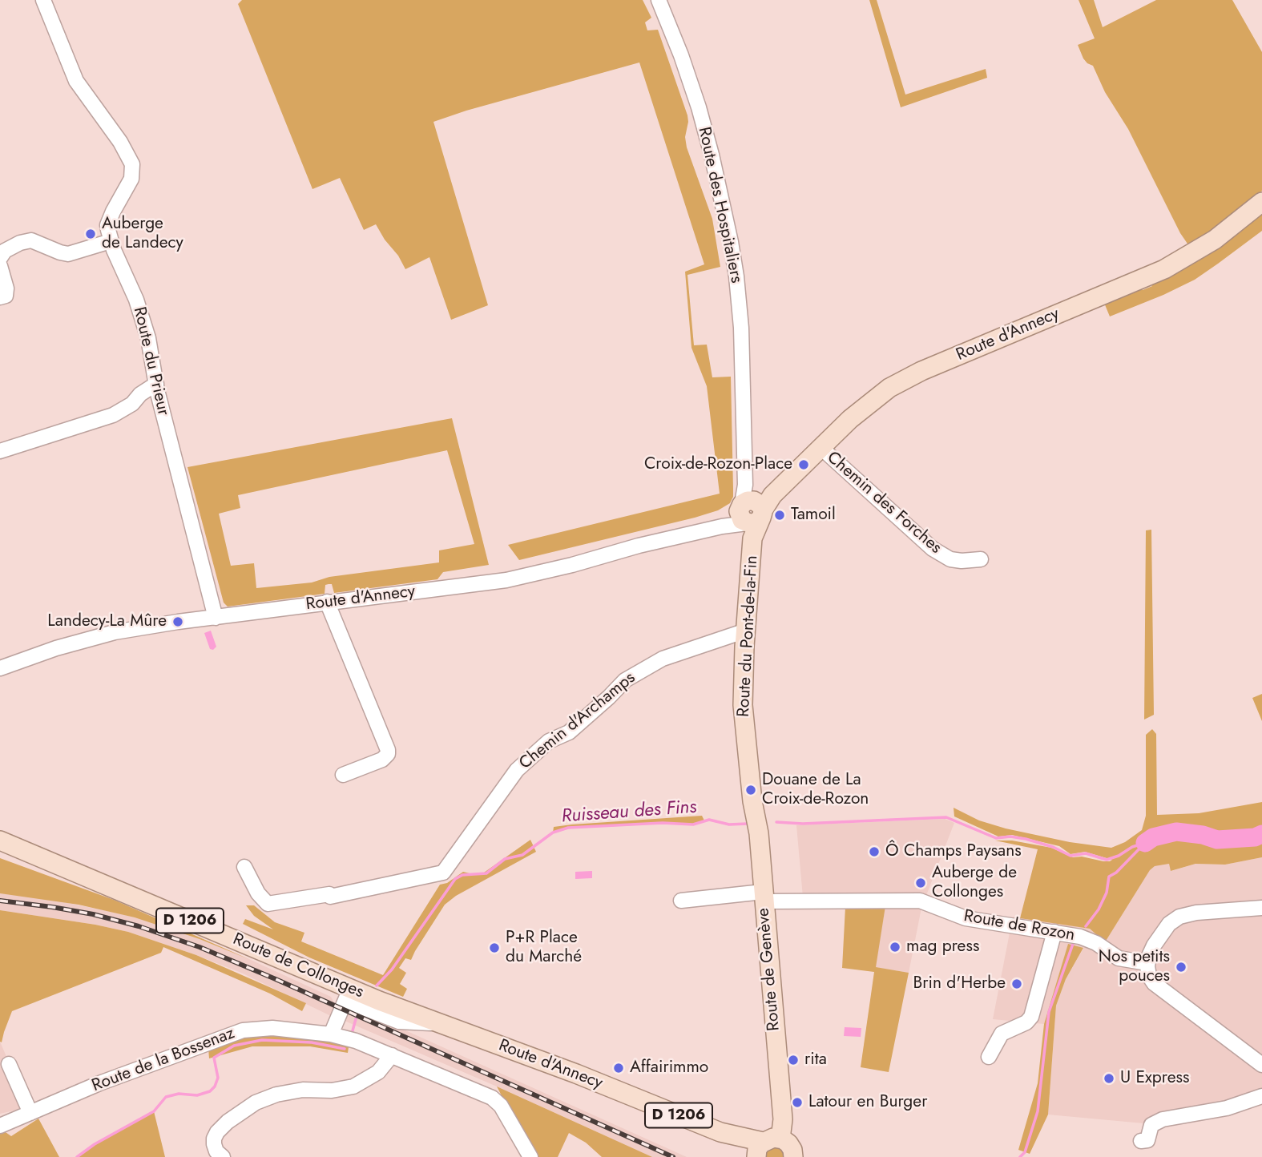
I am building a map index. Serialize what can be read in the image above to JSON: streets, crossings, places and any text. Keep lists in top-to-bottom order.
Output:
{
  "streets": {
    "main road": [
      "Route d'Annecy",
      "Route du Pont-de-la-Fin",
      "D 1206",
      "Route de Collonges",
      "Route de Genève"
    ],
    "street": [
      "Route des Hospitaliers",
      "Route du Prieur",
      "Chemin des Forches",
      "Chemin d'Archamps",
      "Route de Rozon",
      "Route de la Bossenaz"
    ]
  },
  "crossings": [
    ["Route des Hospitaliers", "Route d'Annecy"],
    ["Route des Hospitaliers", "Route du Pont-de-la-Fin"],
    ["Route d'Annecy", "Route du Prieur"],
    ["Route d'Annecy", "Chemin des Forches"],
    ["Route d'Annecy", "Route du Pont-de-la-Fin"],
    ["Route d'Annecy", "Route de Collonges"],
    ["Route d'Annecy", "Route de Genève"],
    ["Route du Pont-de-la-Fin", "Chemin d'Archamps"],
    ["Route du Pont-de-la-Fin", "Route de Genève"],
    ["Route de Rozon", "Route de Genève"]
  ],
  "water": ["Ruisseau des Fins"],
  "places": [
    "Auberge de Landecy",
    "Croix-de-Rozon-Place",
    "Tamoil",
    "Landecy-La Mûre",
    "Douane de La Croix-de-Rozon",
    "Ô Champs Paysans",
    "Auberge de Collonges",
    "mag press",
    "P+R Place du Marché",
    "Nos petits pouces",
    "Brin d'Herbe",
    "rita",
    "Affairimmo",
    "U Express",
    "Latour en Burger"
  ]
}
